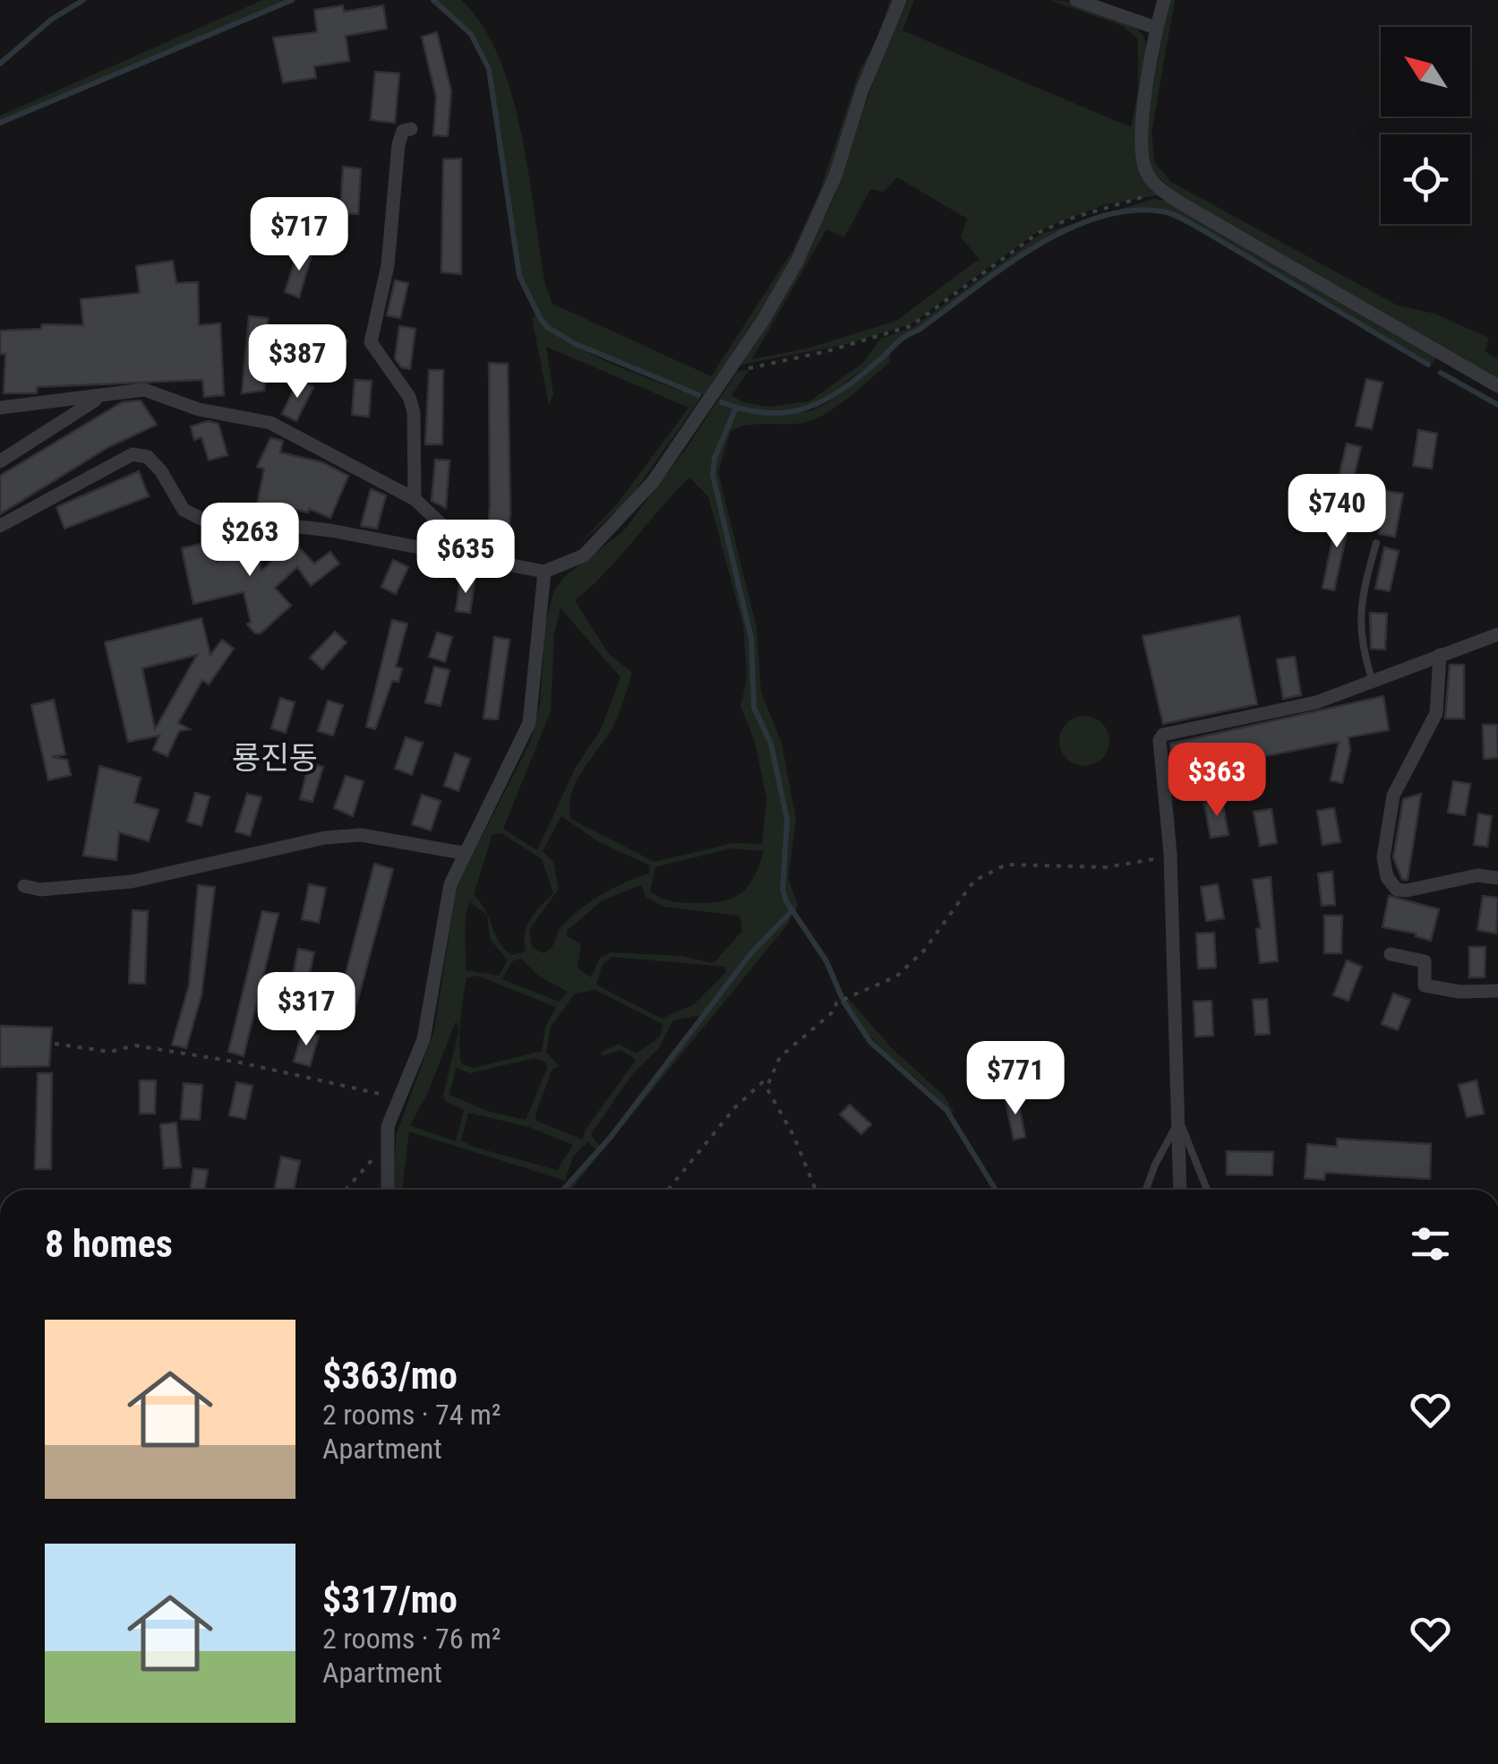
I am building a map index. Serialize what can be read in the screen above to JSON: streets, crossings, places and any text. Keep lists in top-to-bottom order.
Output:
{
  "districts": ["룡진동"],
  "north": "top left",
  "page": {
    "price": [
      "$717",
      "$387",
      "$740",
      "$263",
      "$635",
      "$363",
      "$317",
      "$771"
    ],
    "heading": "8 homes",
    "list": [
      {
        "name": "$363/mo",
        "note": "2 rooms · 74 m² · Apartment"
      },
      {
        "name": "$317/mo",
        "note": "2 rooms · 76 m² · Apartment"
      }
    ]
  }
}
